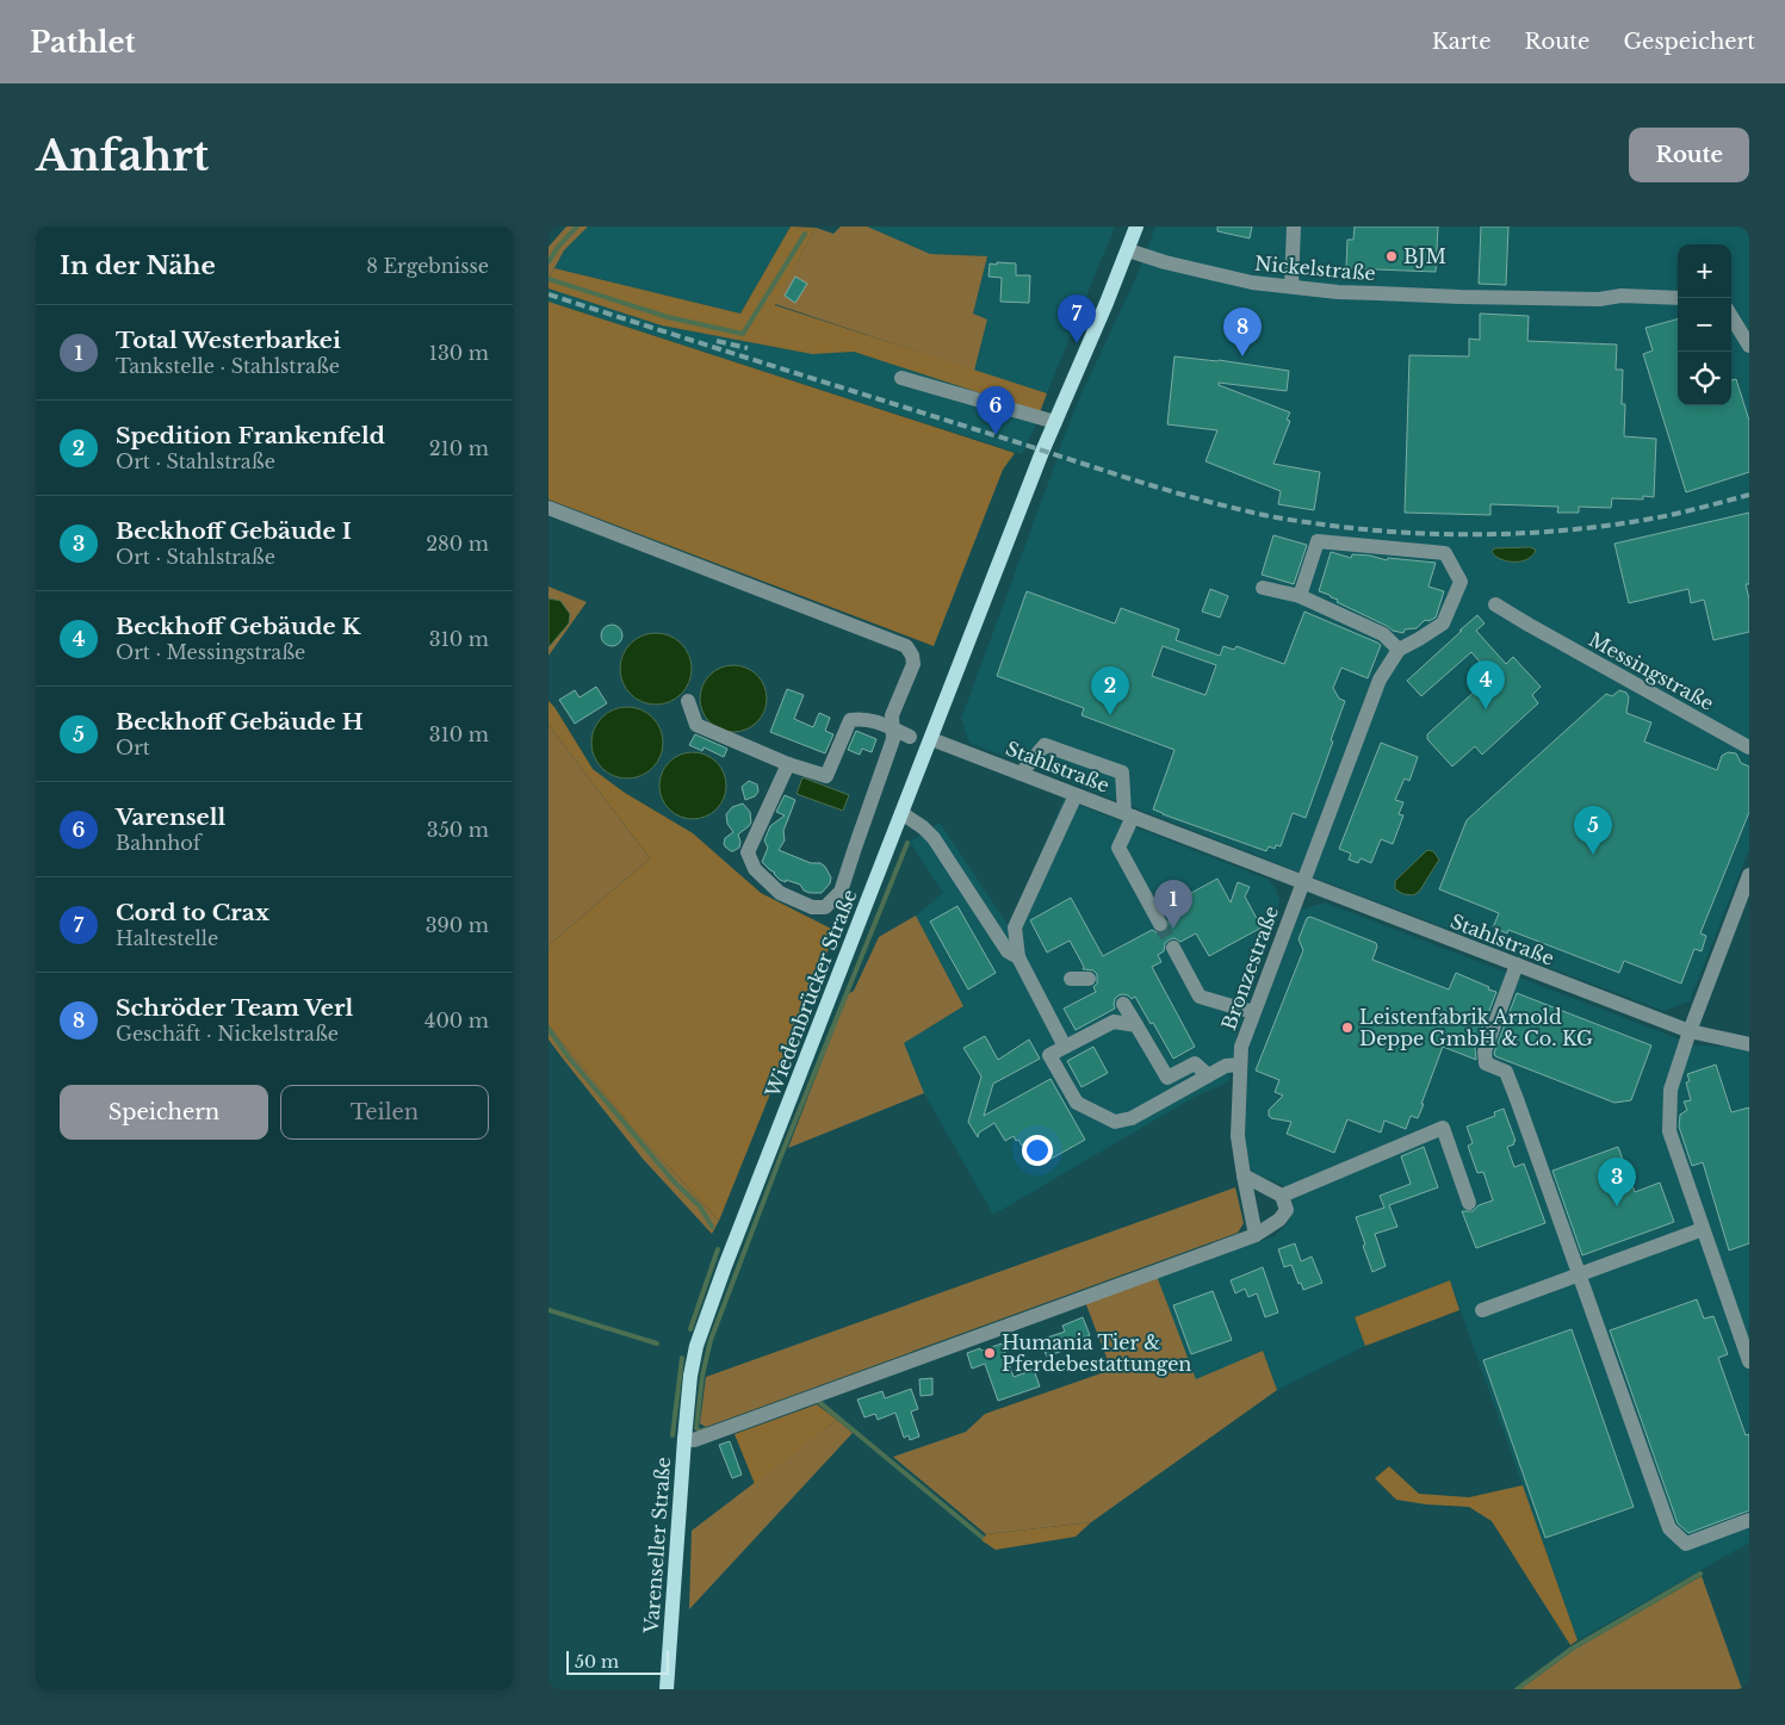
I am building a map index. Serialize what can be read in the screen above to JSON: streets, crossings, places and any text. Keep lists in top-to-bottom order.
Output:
{
  "streets": {
    "main road": ["Wiedenbrücker Straße", "Varenseller Straße"],
    "street": [
      "Nickelstraße",
      "Messingstraße",
      "Stahlstraße",
      "Bronzestraße"
    ]
  },
  "crossings": [
    ["Nickelstraße", "Wiedenbrücker Straße"],
    ["Stahlstraße", "Bronzestraße"],
    ["Stahlstraße", "Wiedenbrücker Straße"],
    ["Wiedenbrücker Straße", "Varenseller Straße"]
  ],
  "places": ["BJM", "Leistenfabrik Arnold Deppe GmbH & Co. KG", "Humania Tier & Pferdebestattungen"],
  "scale_bar": "50 m",
  "page": {
    "header": "Pathlet",
    "nav": ["Karte", "Route", "Gespeichert"],
    "buttons": [
      "Route",
      ["Speichern", "Teilen"]
    ],
    "title": "Anfahrt",
    "heading": ["In der Nähe", "8 Ergebnisse"],
    "map_buttons": ["+", "−"],
    "pins": [
      "7",
      "8",
      "6",
      "4",
      "2",
      "5",
      "1",
      "3"
    ],
    "list": [
      {
        "mark": "1",
        "name": "Total Westerbarkei",
        "note": "Tankstelle · Stahlstraße",
        "value": "130 m"
      },
      {
        "mark": "2",
        "name": "Spedition Frankenfeld",
        "note": "Ort · Stahlstraße",
        "value": "210 m"
      },
      {
        "mark": "3",
        "name": "Beckhoff Gebäude I",
        "note": "Ort · Stahlstraße",
        "value": "280 m"
      },
      {
        "mark": "4",
        "name": "Beckhoff Gebäude K",
        "note": "Ort · Messingstraße",
        "value": "310 m"
      },
      {
        "mark": "5",
        "name": "Beckhoff Gebäude H",
        "note": "Ort",
        "value": "310 m"
      },
      {
        "mark": "6",
        "name": "Varensell",
        "note": "Bahnhof",
        "value": "350 m"
      },
      {
        "mark": "7",
        "name": "Cord to Crax",
        "note": "Haltestelle",
        "value": "390 m"
      },
      {
        "mark": "8",
        "name": "Schröder Team Verl",
        "note": "Geschäft · Nickelstraße",
        "value": "400 m"
      }
    ],
    "scale": "50 m"
  }
}
